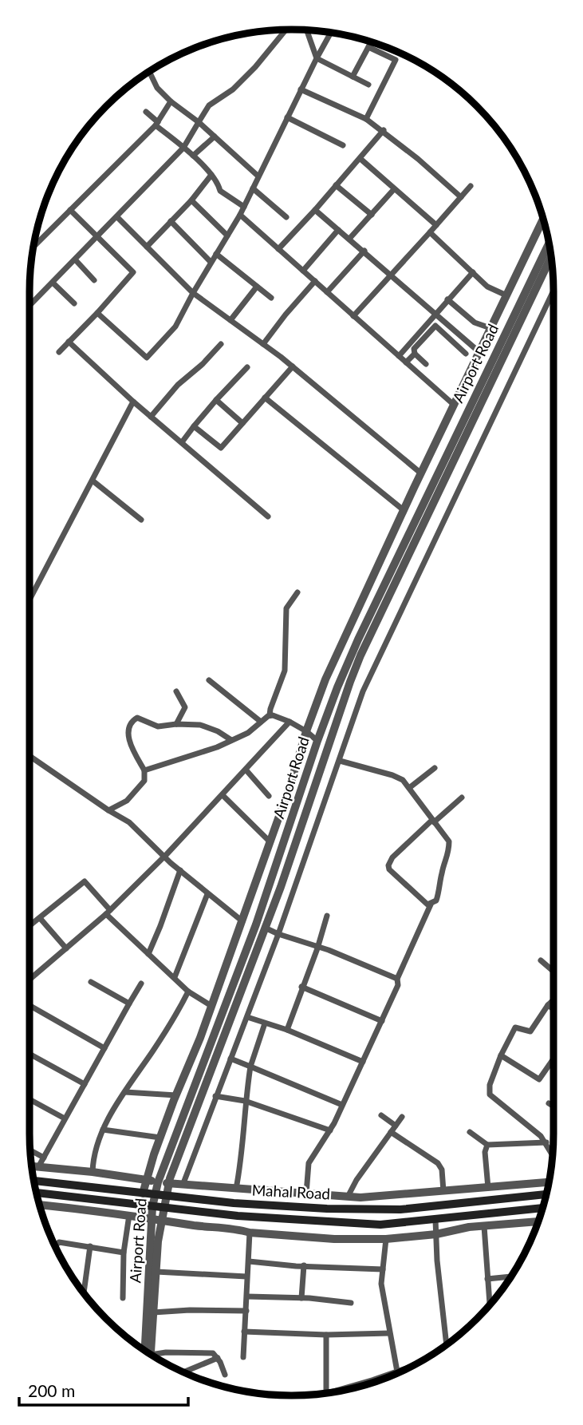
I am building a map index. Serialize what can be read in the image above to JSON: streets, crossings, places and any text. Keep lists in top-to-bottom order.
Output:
{
  "streets": {
    "main road": ["Mahal Road"],
    "street": ["Airport Road"]
  },
  "crossings": [
    ["Airport Road", "Mahal Road"]
  ],
  "scale_bar": "200 m"
}
